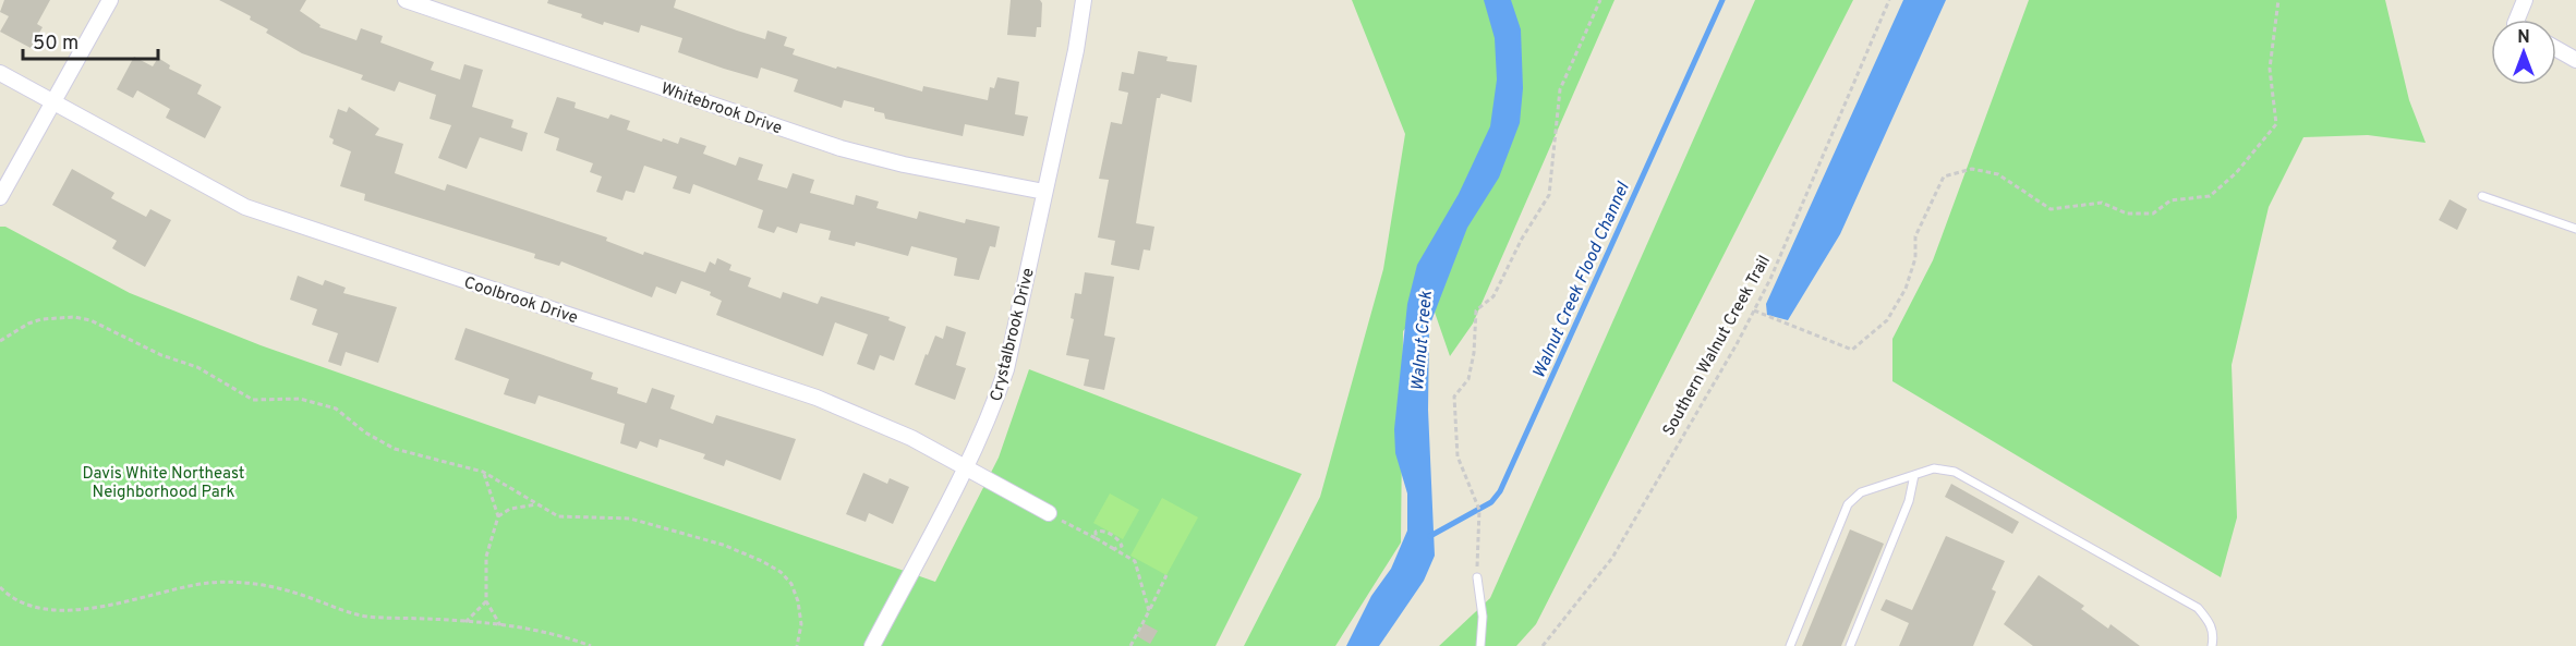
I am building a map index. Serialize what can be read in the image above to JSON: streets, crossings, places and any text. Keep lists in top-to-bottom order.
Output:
{
  "streets": {
    "street": ["Whitebrook Drive", "Coolbrook Drive", "Crystalbrook Drive"],
    "path": ["Southern Walnut Creek Trail"]
  },
  "crossings": [
    ["Whitebrook Drive", "Crystalbrook Drive"],
    ["Coolbrook Drive", "Crystalbrook Drive"]
  ],
  "water": ["Walnut Creek Flood Channel", "Walnut Creek"],
  "parks": ["Davis White Northeast Neighborhood Park"],
  "scale_bar": "50 m",
  "north": "top"
}
